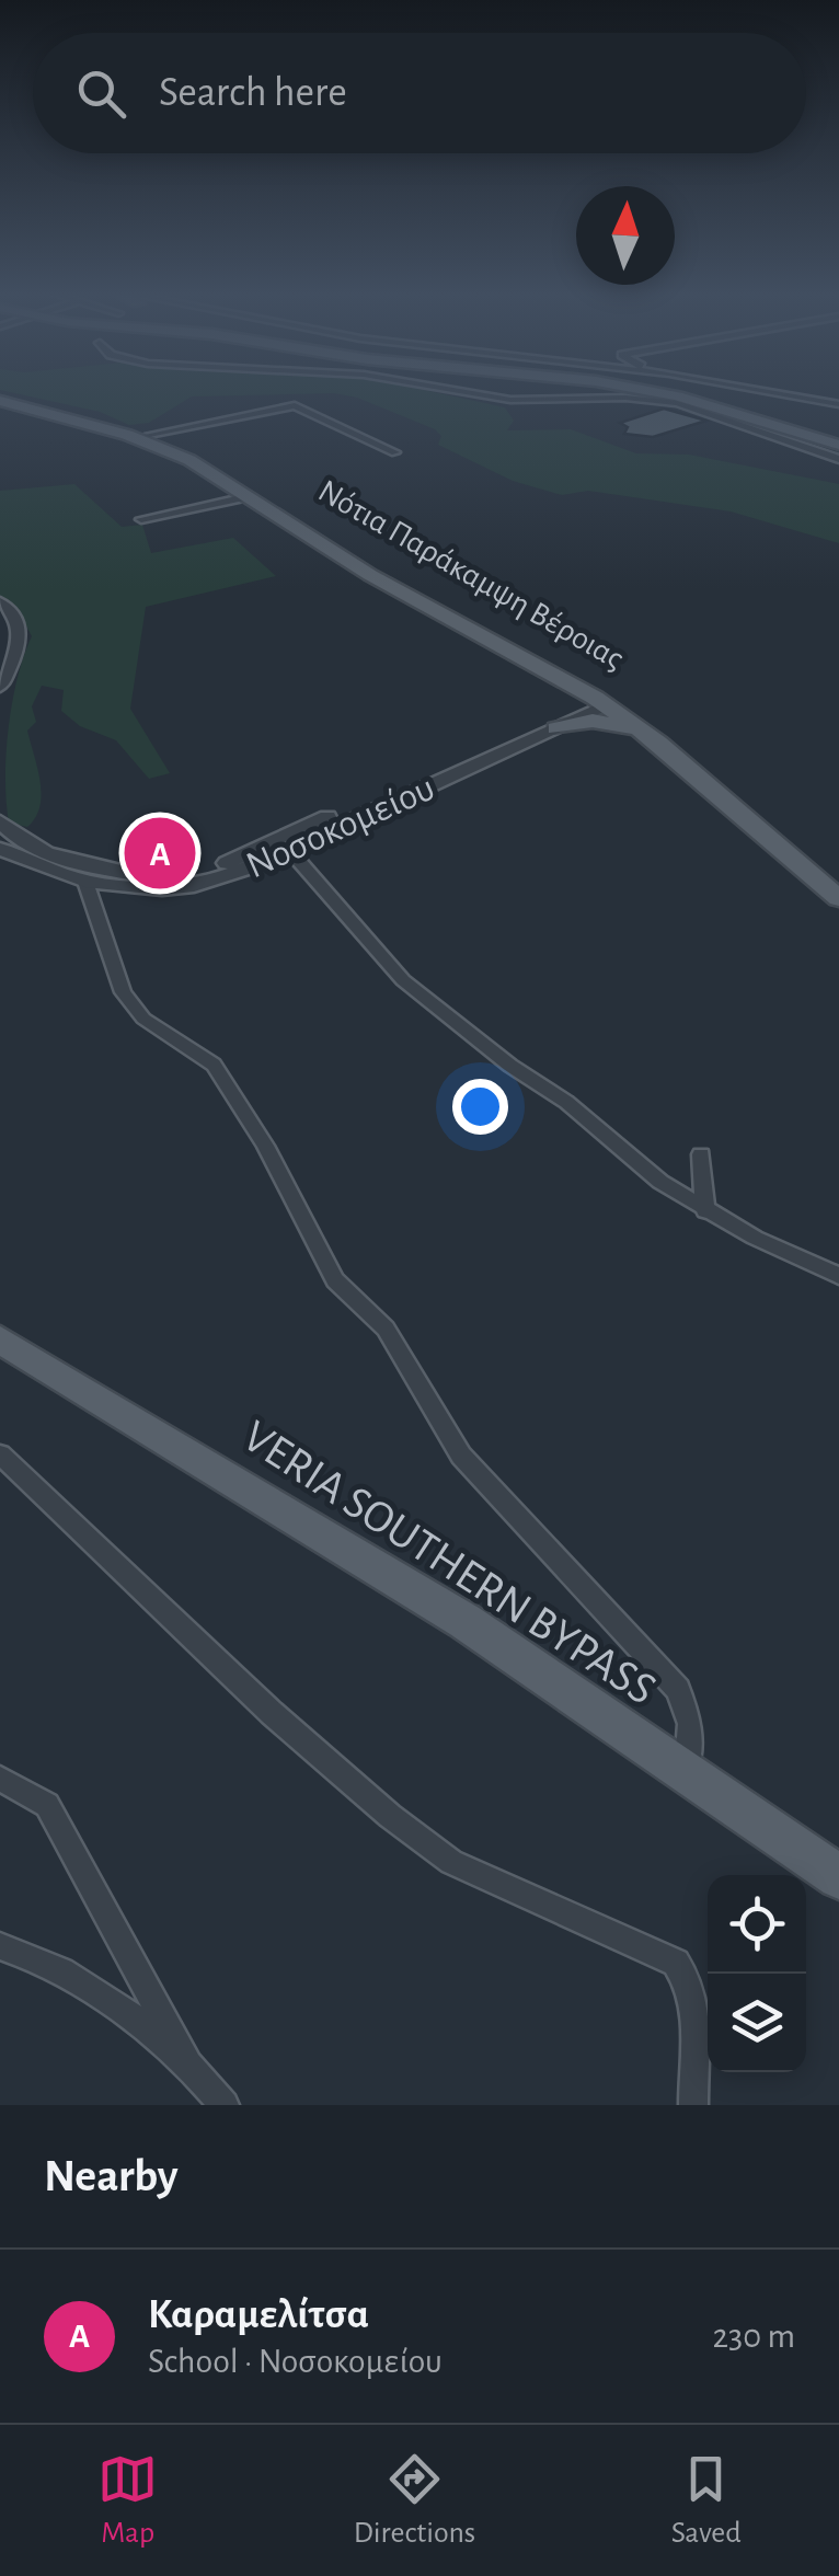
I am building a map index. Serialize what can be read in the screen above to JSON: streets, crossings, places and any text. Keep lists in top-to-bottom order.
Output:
{
  "streets": {
    "main road": ["Νότια Παράκαμψη Βέροιας", "VERIA SOUTHERN BYPASS"],
    "street": ["Νοσοκομείου"]
  },
  "crossings": [
    ["Νότια Παράκαμψη Βέροιας", "Νοσοκομείου"]
  ],
  "north": "top",
  "page": {
    "search": "Search here",
    "pins": "A",
    "heading": "Nearby",
    "list": [
      {
        "mark": "A",
        "name": "Καραμελίτσα",
        "note": "School · Νοσοκομείου",
        "value": "230 m"
      }
    ],
    "nav": ["Map", "Directions", "Saved"]
  }
}
